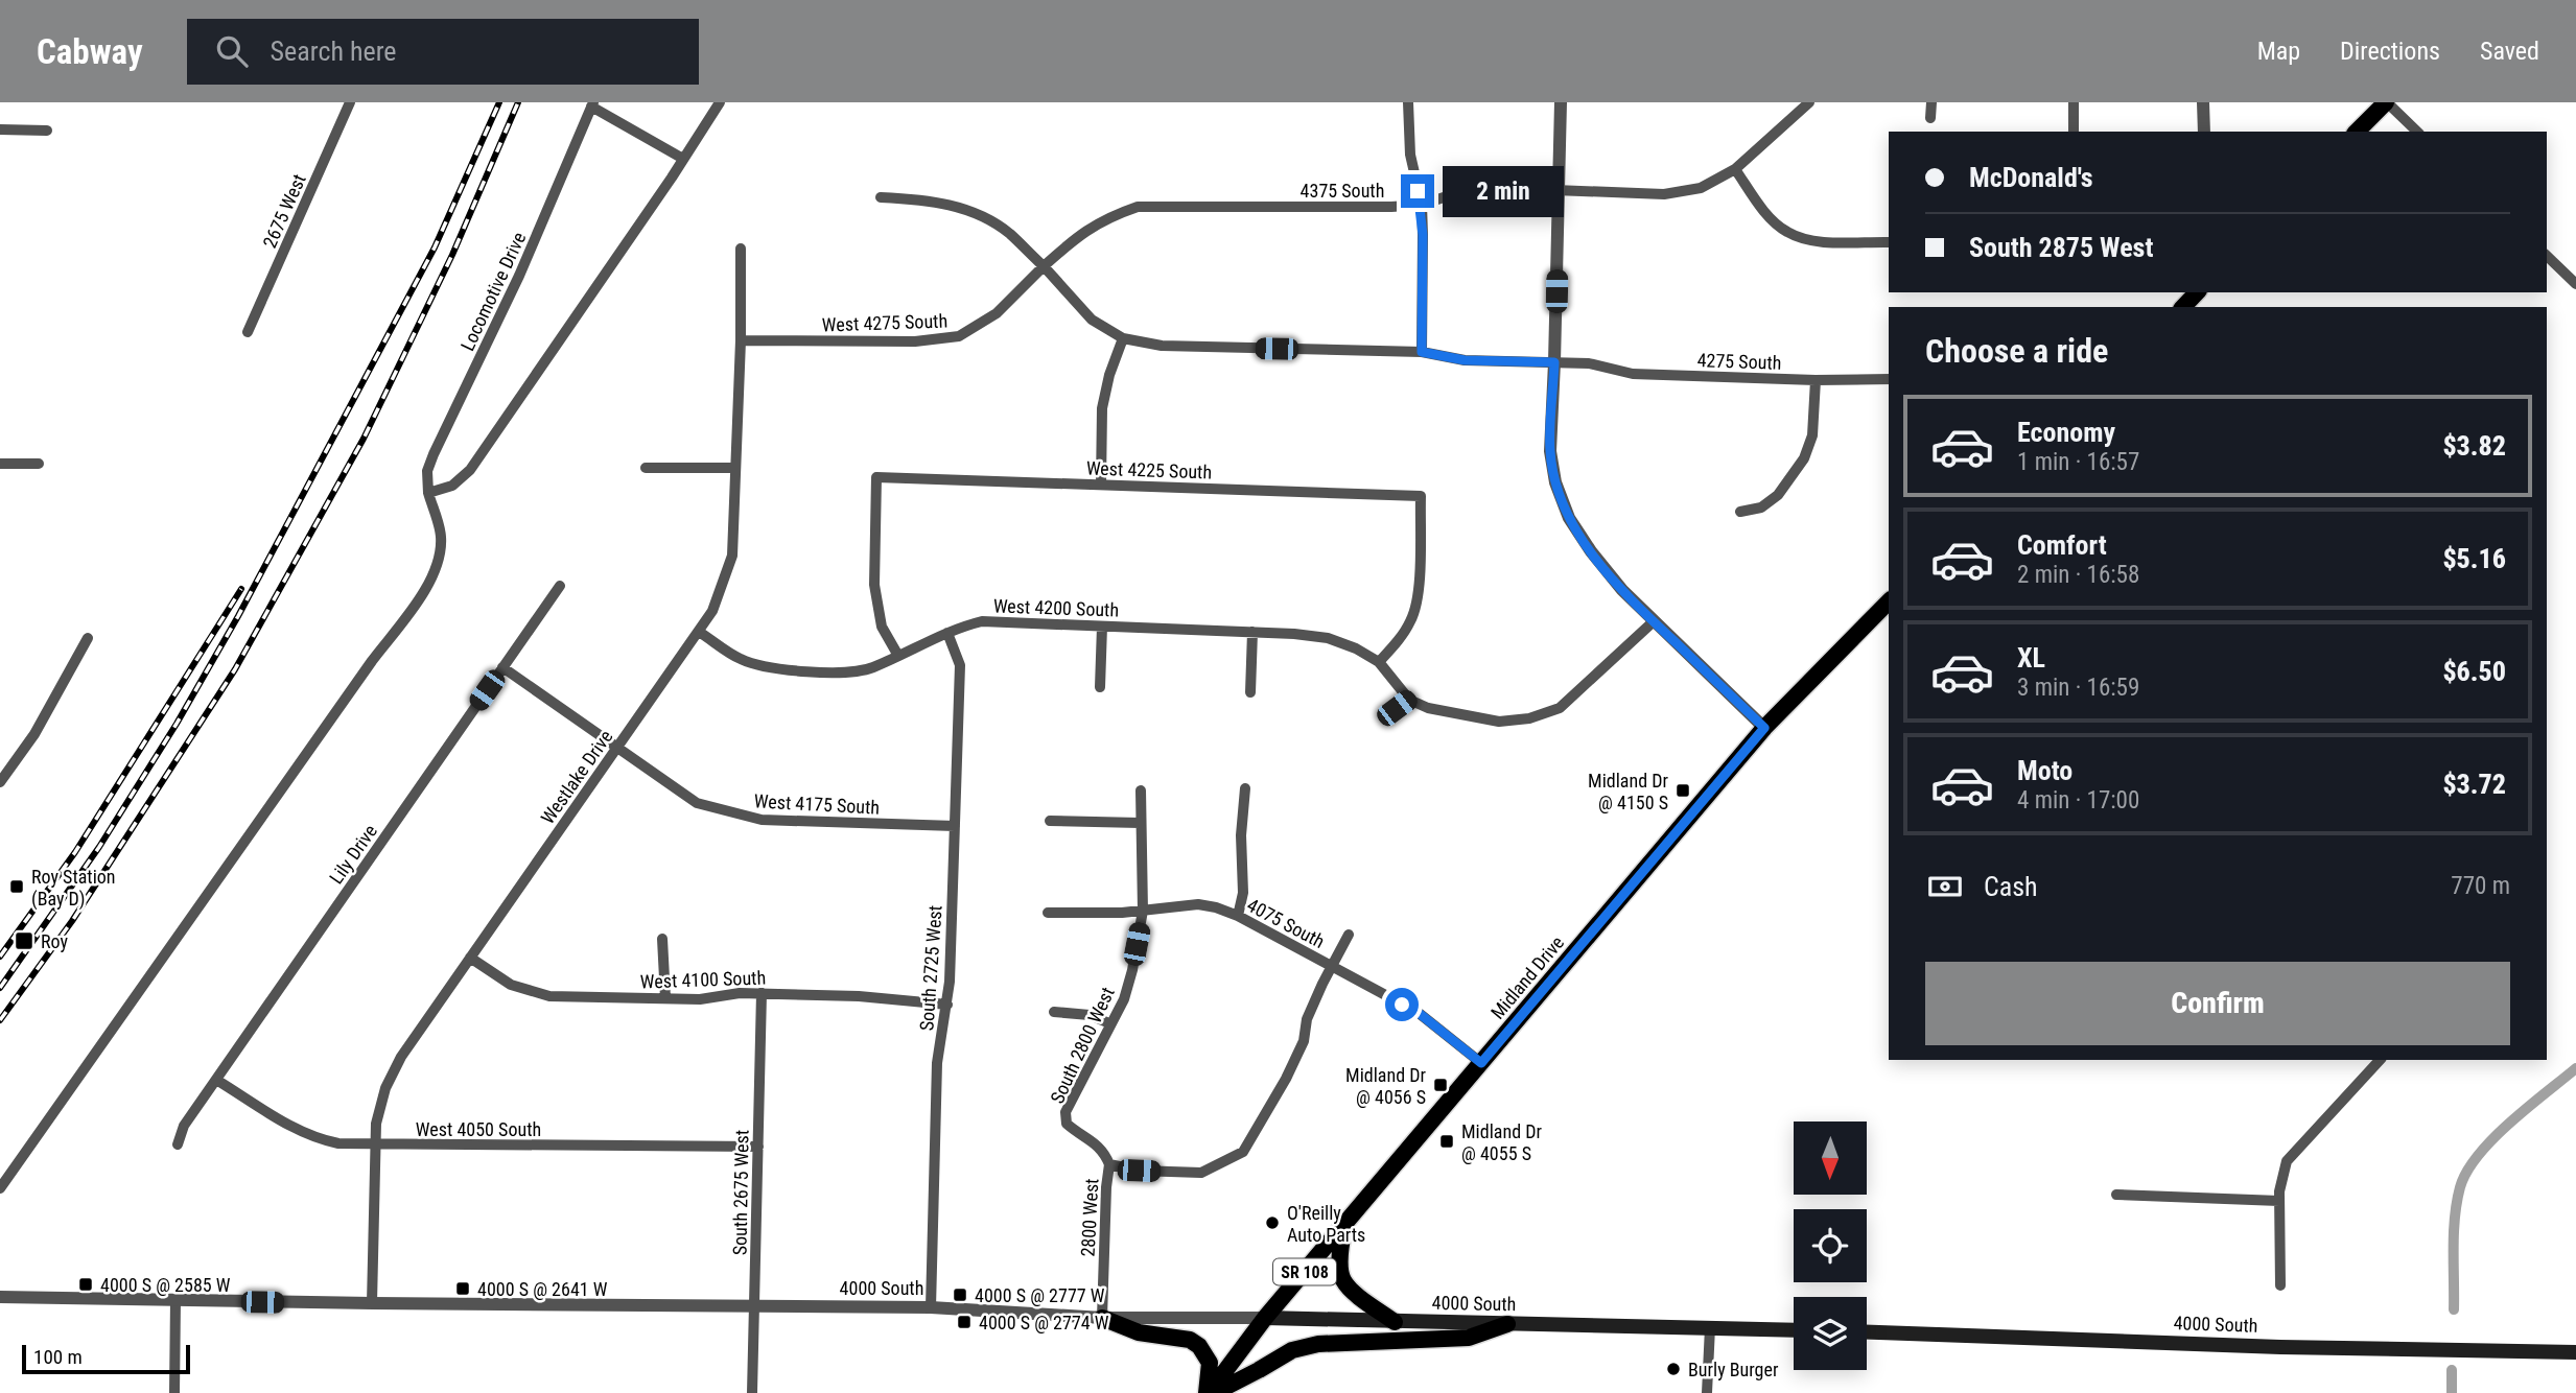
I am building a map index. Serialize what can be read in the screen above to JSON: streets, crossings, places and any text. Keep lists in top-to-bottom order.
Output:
{
  "streets": {
    "main road": ["Midland Drive", "SR 108", "4000 South"],
    "street": [
      "4375 South",
      "2675 West",
      "Locomotive Drive",
      "West 4275 South",
      "4275 South",
      "West 4225 South",
      "West 4200 South",
      "Westlake Drive",
      "West 4175 South",
      "Lily Drive",
      "4075 South",
      "South 2725 West",
      "West 4100 South",
      "South 2800 West",
      "West 4050 South",
      "South 2675 West",
      "2800 West"
    ]
  },
  "crossings": [
    ["4375 South", "West 4275 South"],
    ["West 4275 South", "Westlake Drive"],
    ["West 4225 South", "West 4200 South"],
    ["West 4200 South", "Westlake Drive"],
    ["West 4200 South", "South 2725 West"],
    ["Westlake Drive", "West 4175 South"],
    ["Westlake Drive", "West 4100 South"],
    ["Westlake Drive", "West 4050 South"],
    ["Westlake Drive", "4000 South"],
    ["West 4175 South", "Lily Drive"],
    ["West 4175 South", "South 2725 West"],
    ["Lily Drive", "West 4050 South"],
    ["4075 South", "Midland Drive"],
    ["4075 South", "South 2800 West"],
    ["South 2725 West", "West 4100 South"],
    ["South 2725 West", "4000 South"],
    ["Midland Drive", "4000 South"],
    ["West 4100 South", "South 2675 West"],
    ["South 2800 West", "2800 West"],
    ["West 4050 South", "South 2675 West"],
    ["South 2675 West", "4000 South"],
    ["2800 West", "4000 South"]
  ],
  "places": {
    "transit": [
      "Midland Dr @ 4150 S",
      "Roy Station (Bay D)",
      "Roy",
      "Midland Dr @ 4056 S",
      "Midland Dr @ 4055 S",
      "4000 S @ 2585 W",
      "4000 S @ 2641 W",
      "4000 S @ 2777 W",
      "4000 S @ 2774 W"
    ],
    "other": ["O'Reilly Auto Parts", "Burly Burger"]
  },
  "scale_bar": "100 m",
  "north": "bottom",
  "page": {
    "header": "Cabway",
    "search": "Search here",
    "nav": ["Map", "Directions", "Saved"],
    "banner": ["McDonald's", "South 2875 West"],
    "bubble": "2 min",
    "heading": "Choose a ride",
    "list": [
      {
        "name": "Economy",
        "note": "1 min · 16:57",
        "value": "$3.82"
      },
      {
        "name": "Comfort",
        "note": "2 min · 16:58",
        "value": "$5.16"
      },
      {
        "name": "XL",
        "note": "3 min · 16:59",
        "value": "$6.50"
      },
      {
        "name": "Moto",
        "note": "4 min · 17:00",
        "value": "$3.72"
      }
    ],
    "pay": ["Cash", "770 m"],
    "buttons": "Confirm",
    "scale": "100 m"
  }
}
